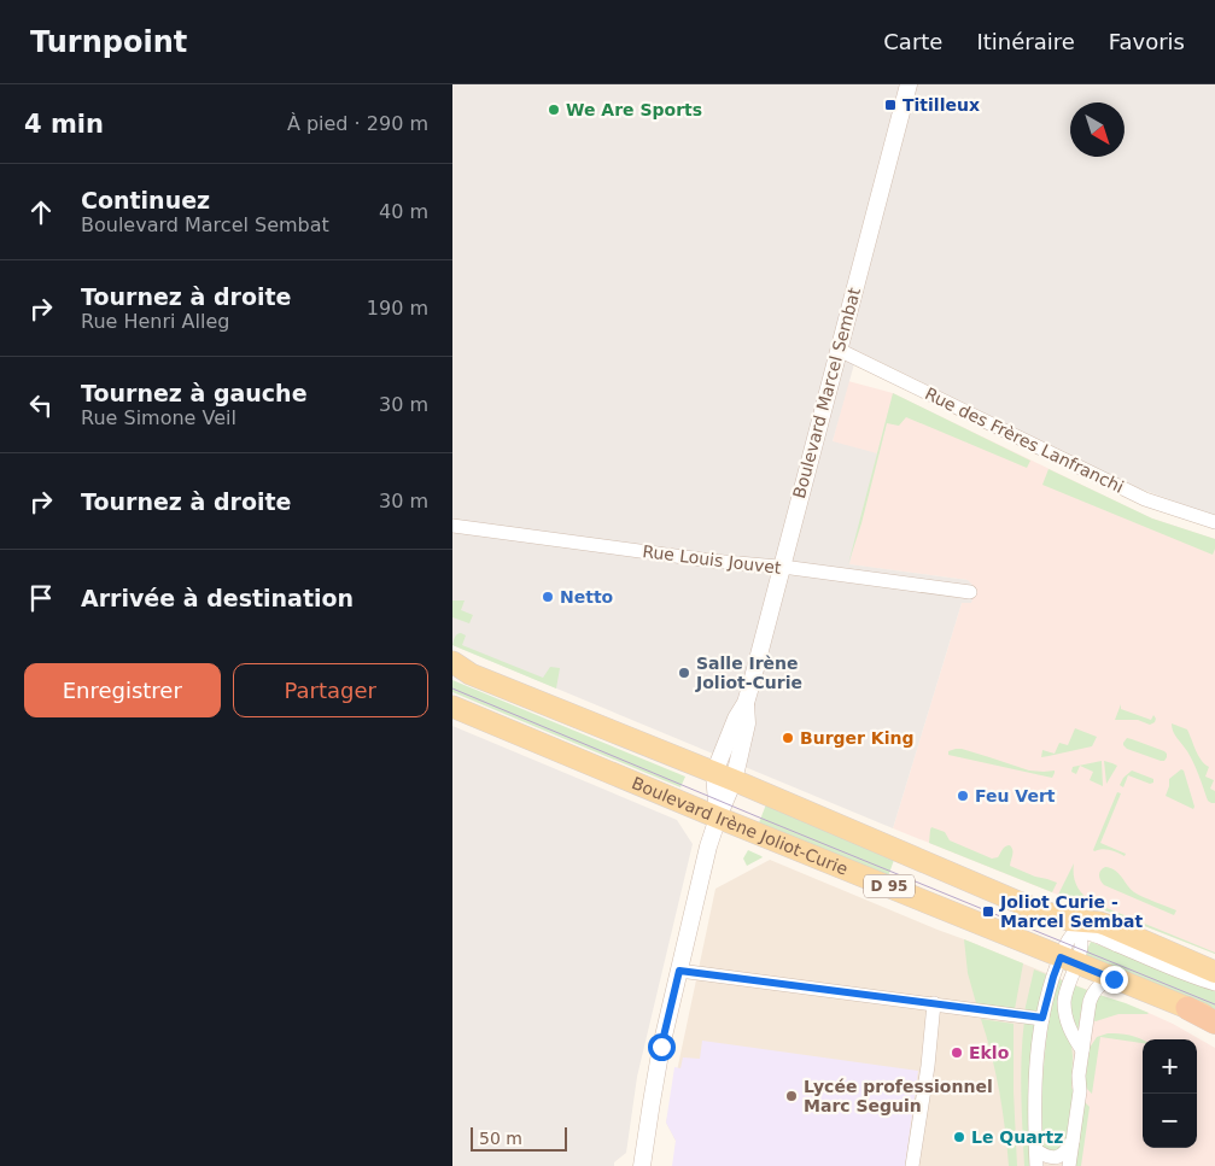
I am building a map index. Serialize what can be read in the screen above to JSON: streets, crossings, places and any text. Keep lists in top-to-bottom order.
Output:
{
  "streets": {
    "main road": ["Boulevard Irène Joliot-Curie", "D 95"],
    "street": ["Boulevard Marcel Sembat", "Rue des Frères Lanfranchi", "Rue Louis Jouvet"]
  },
  "crossings": [
    ["Boulevard Marcel Sembat", "Rue des Frères Lanfranchi"],
    ["Boulevard Marcel Sembat", "Rue Louis Jouvet"],
    ["Boulevard Marcel Sembat", "Boulevard Irène Joliot-Curie"],
    ["Boulevard Marcel Sembat", "D 95"]
  ],
  "places": {
    "transit": ["Titilleux", "Joliot Curie - Marcel Sembat"],
    "other": [
      "We Are Sports",
      "Netto",
      "Salle Irène Joliot-Curie",
      "Burger King",
      "Feu Vert",
      "Eklo",
      "Lycée professionnel Marc Seguin",
      "Le Quartz"
    ]
  },
  "scale_bar": "50 m",
  "north": "bottom right",
  "page": {
    "header": "Turnpoint",
    "nav": ["Carte", "Itinéraire", "Favoris"],
    "heading": ["4 min", "À pied · 290 m"],
    "list": [
      ["Continuez", "Boulevard Marcel Sembat", "40 m"],
      ["Tournez à droite", "Rue Henri Alleg", "190 m"],
      ["Tournez à gauche", "Rue Simone Veil", "30 m"],
      ["Tournez à droite", "30 m"],
      "Arrivée à destination"
    ],
    "buttons": ["Enregistrer", "Partager"],
    "map_buttons": ["+", "−"],
    "scale": "50 m"
  }
}
